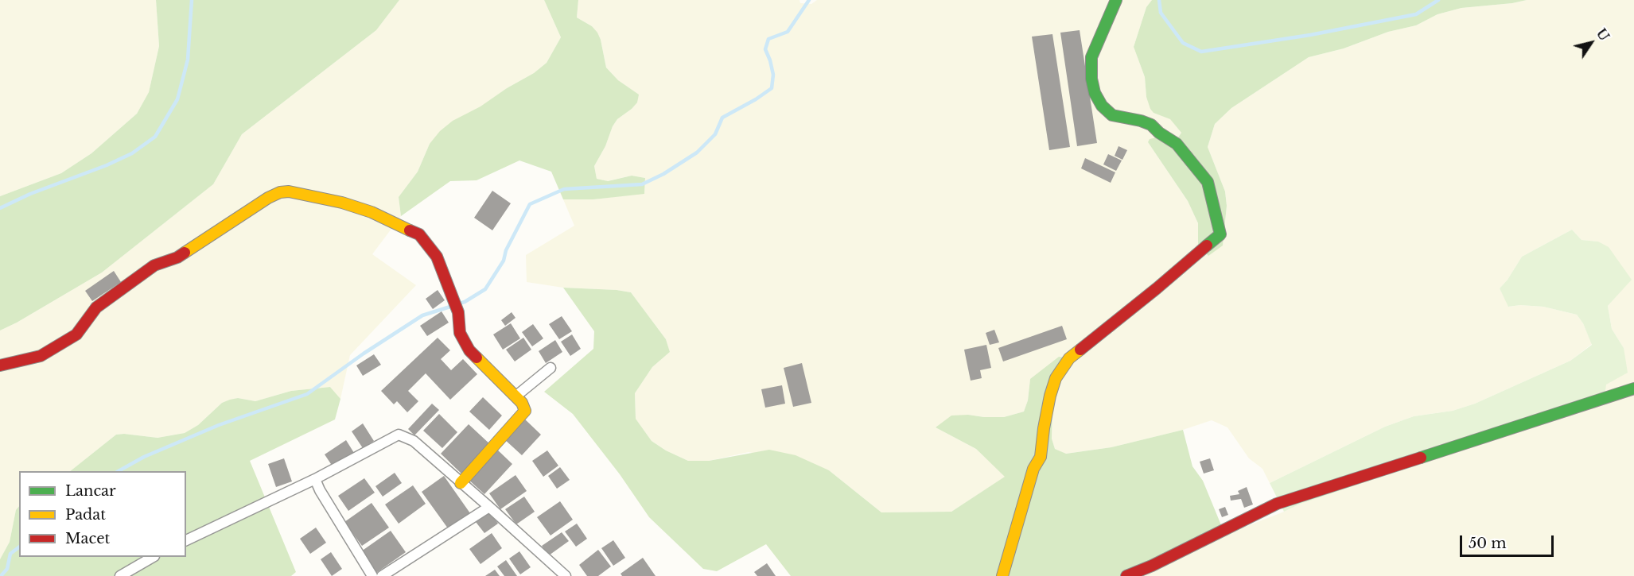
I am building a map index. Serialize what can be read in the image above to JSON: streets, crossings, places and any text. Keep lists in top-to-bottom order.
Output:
{
  "legend": ["Lancar", "Padat", "Macet"],
  "scale_bar": "50 m",
  "north": "top right"
}
